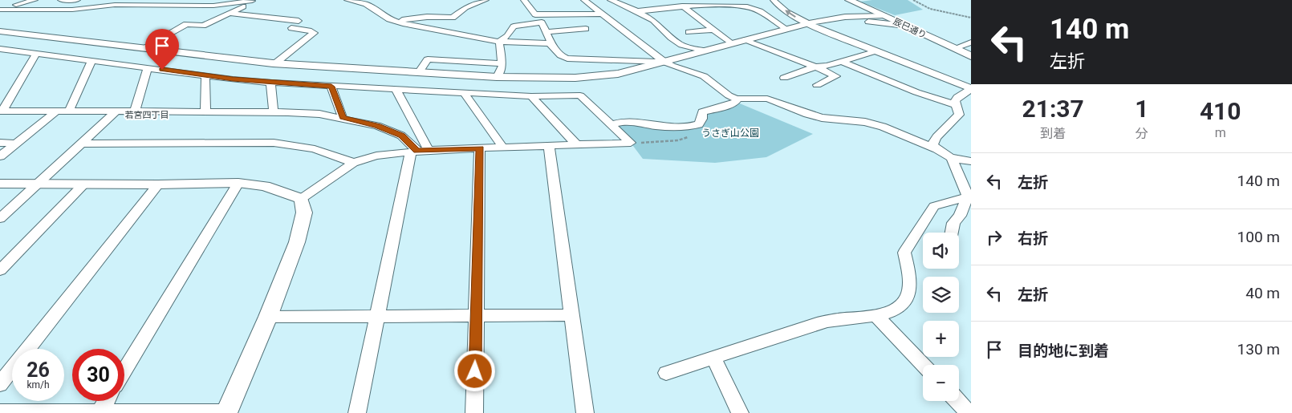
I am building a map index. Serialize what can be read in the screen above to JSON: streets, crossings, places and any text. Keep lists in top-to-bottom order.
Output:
{
  "streets": {
    "street": ["辰巳通り"]
  },
  "districts": ["若宮四丁目"],
  "parks": ["うさぎ山公園"],
  "page": {
    "turn": ["140 m", "左折"],
    "eta": [
      "21:37",
      "到着",
      "1",
      "分",
      "410",
      "m"
    ],
    "list": [
      {
        "name": "左折",
        "value": "140 m"
      },
      {
        "name": "右折",
        "value": "100 m"
      },
      {
        "name": "左折",
        "value": "40 m"
      },
      {
        "name": "目的地に到着",
        "value": "130 m"
      }
    ],
    "map_buttons": ["+", "−"],
    "speed": "26 km/h",
    "limit": "30"
  }
}
